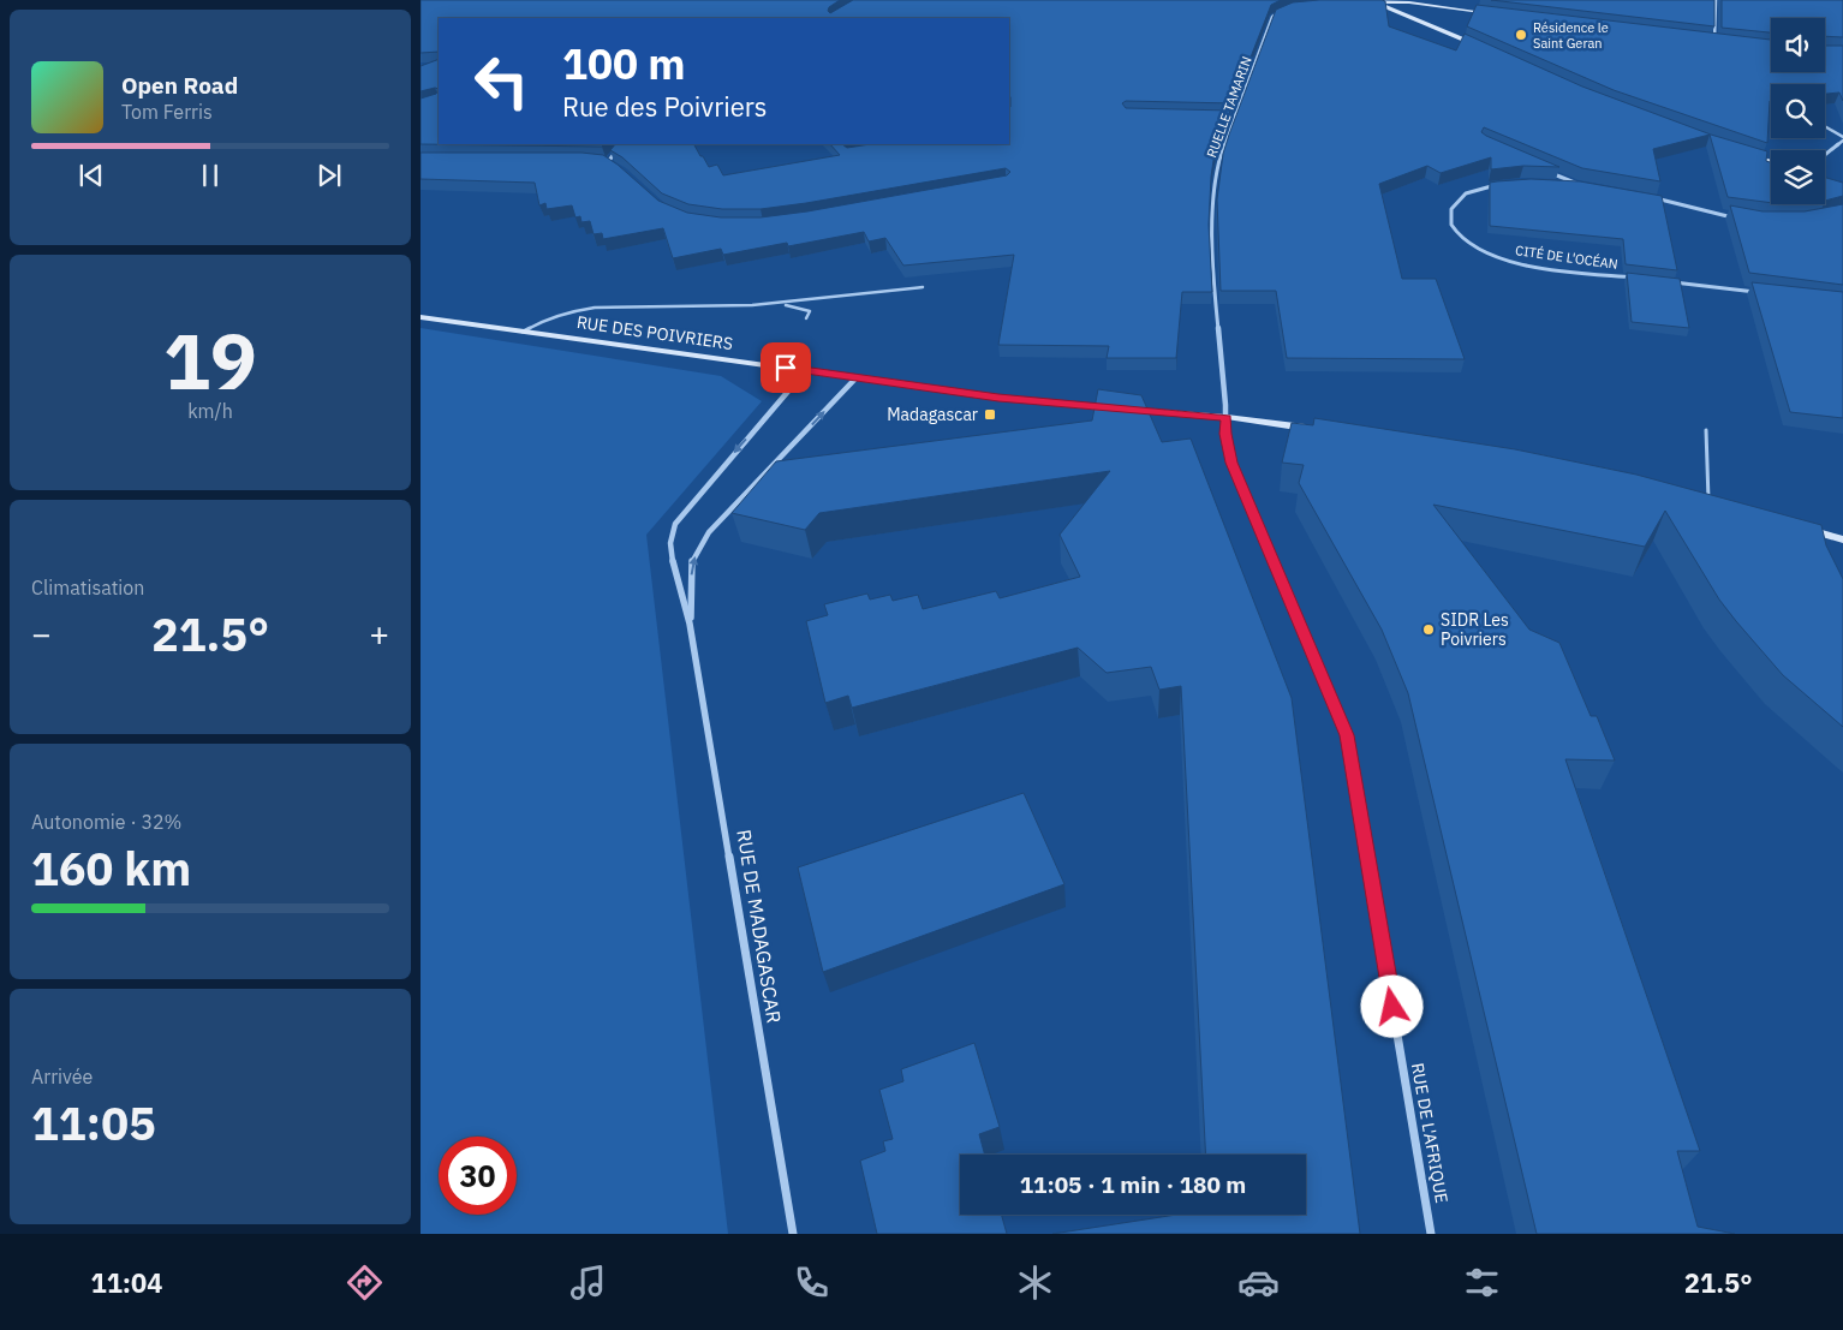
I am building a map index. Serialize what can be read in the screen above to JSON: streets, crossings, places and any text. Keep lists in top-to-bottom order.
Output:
{
  "streets": {
    "street": [
      "RUELLE TAMARIN",
      "CITÉ DE L'OCÉAN",
      "RUE DES POIVRIERS",
      "RUE DE MADAGASCAR",
      "RUE DE L'AFRIQUE"
    ]
  },
  "crossings": [
    ["RUELLE TAMARIN", "RUE DES POIVRIERS"],
    ["RUELLE TAMARIN", "RUE DE L'AFRIQUE"],
    ["RUE DES POIVRIERS", "RUE DE MADAGASCAR"],
    ["RUE DES POIVRIERS", "RUE DE L'AFRIQUE"]
  ],
  "places": {
    "other": ["Résidence le Saint Geran", "SIDR Les Poivriers"],
    "transit": ["Madagascar"]
  },
  "page": {
    "turn": ["100 m", "Rue des Poivriers"],
    "song": ["Open Road", "Tom Ferris"],
    "tile": [
      ["19", "km/h"],
      "Climatisation",
      ["Autonomie · 32%", "160 km"],
      ["Arrivée", "11:05"]
    ],
    "heat": ["−", "21.5°", "+"],
    "limit": "30",
    "trip": "11:05 · 1 min · 180 m",
    "tabs": ["11:04", "21.5°"]
  }
}
